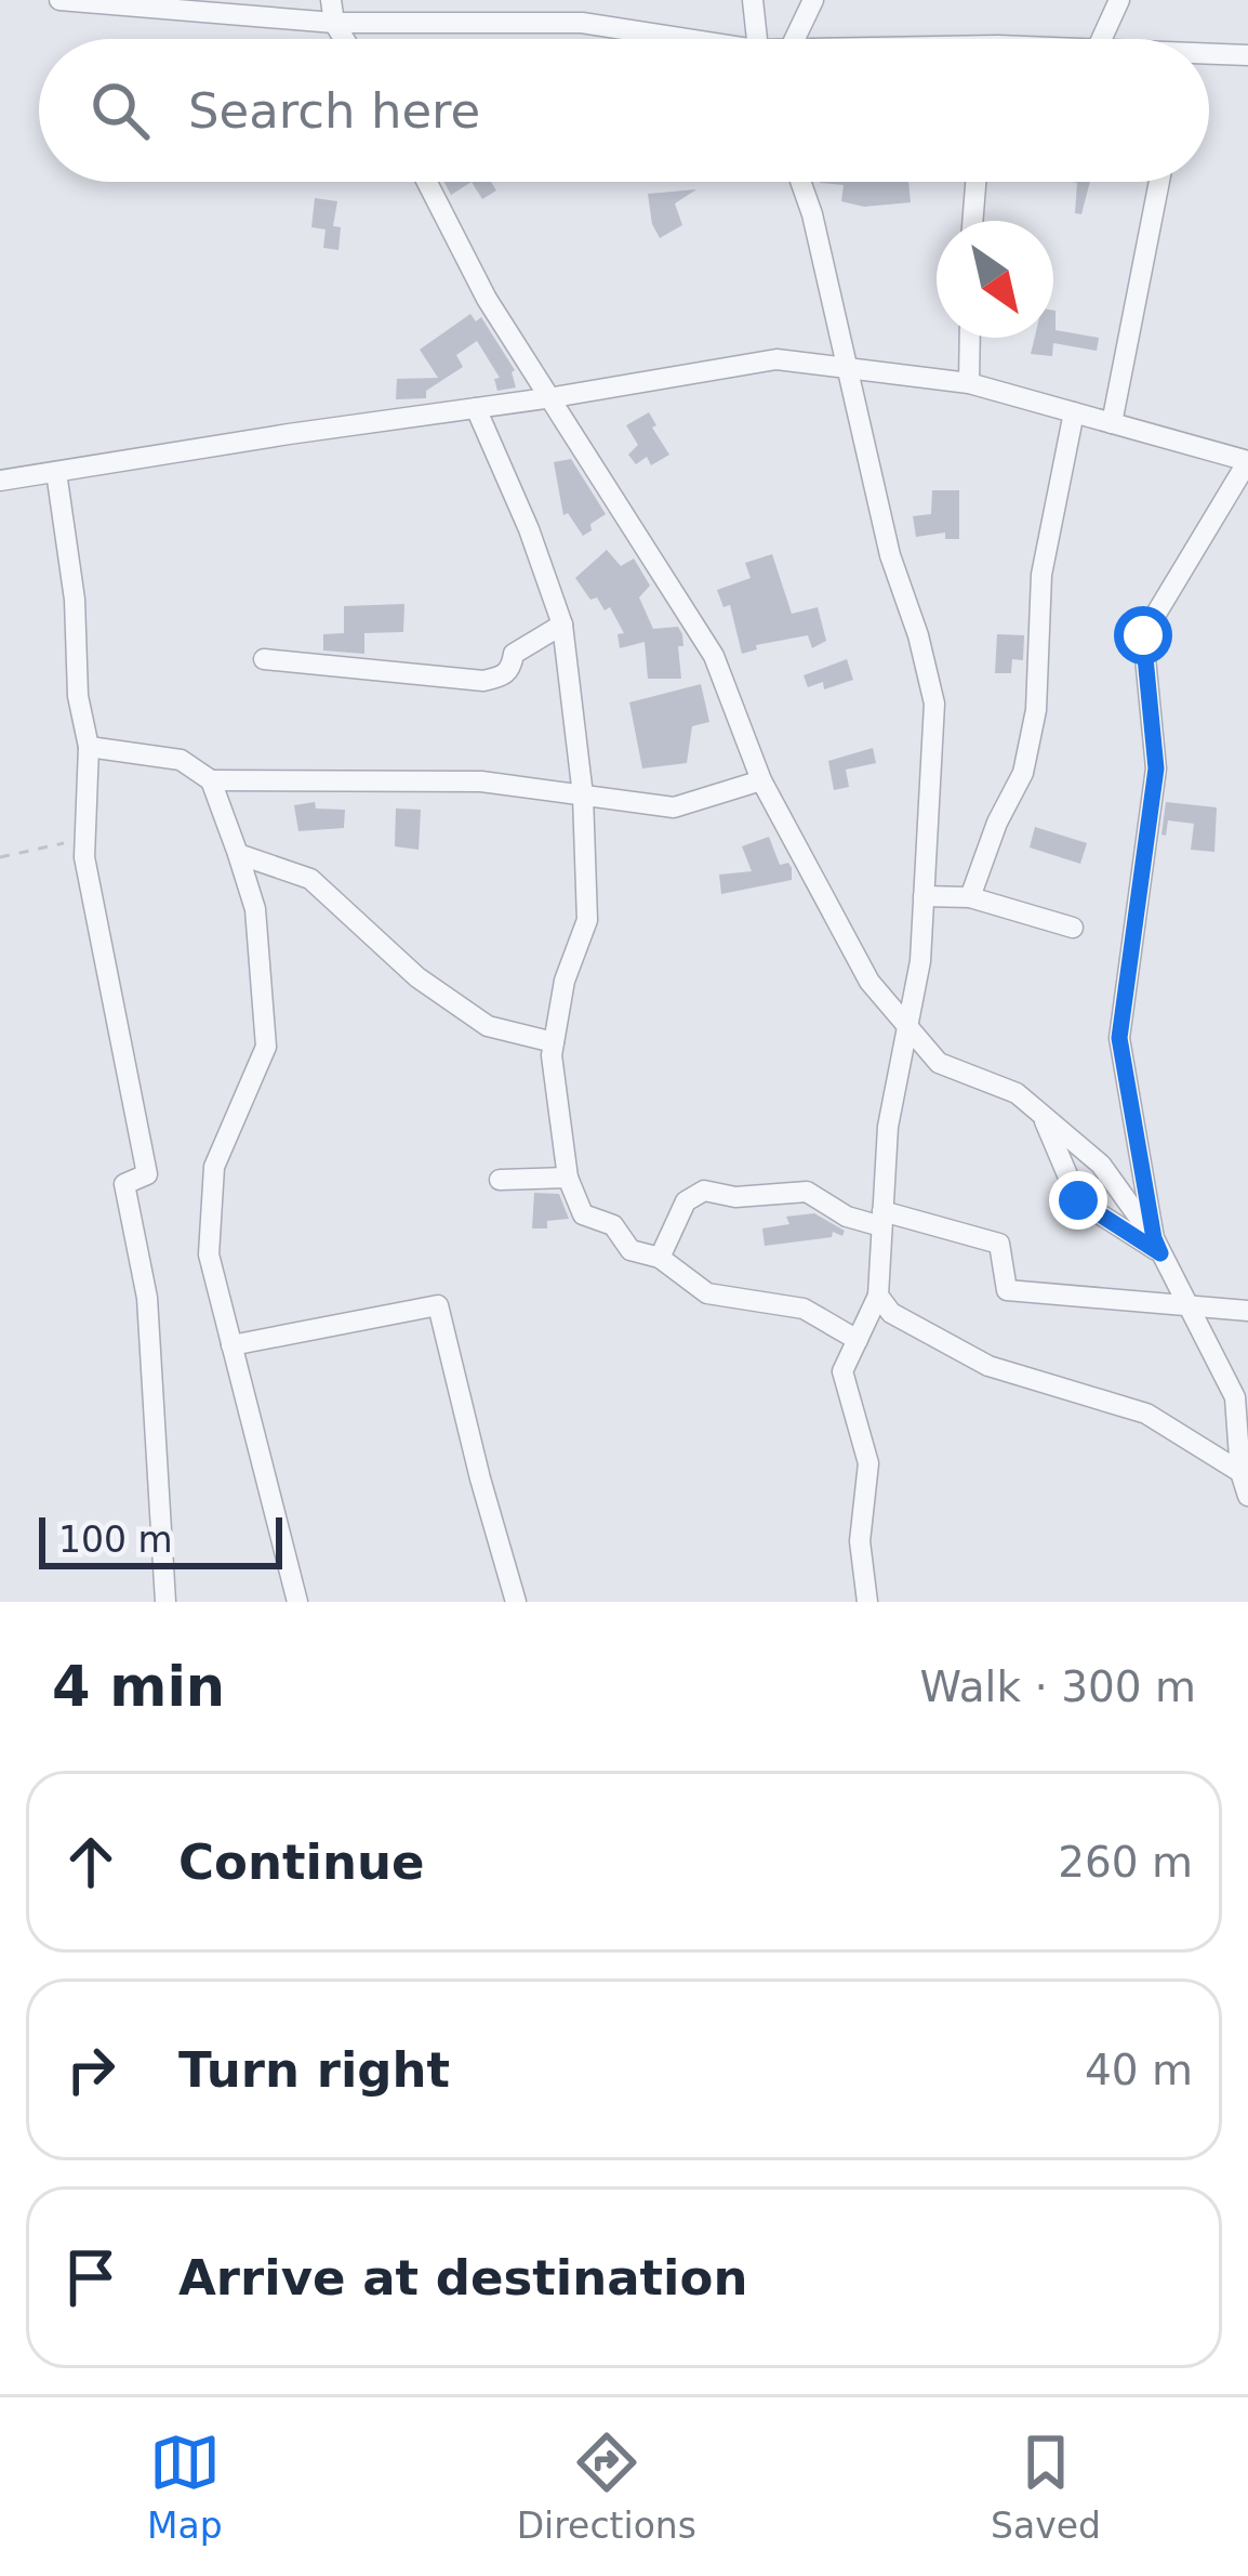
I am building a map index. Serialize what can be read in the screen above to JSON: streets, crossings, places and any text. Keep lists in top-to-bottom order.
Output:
{
  "scale_bar": "100 m",
  "north": "bottom right",
  "page": {
    "search": "Search here",
    "scale": "100 m",
    "heading": ["4 min", "Walk · 300 m"],
    "list": [
      ["Continue", "260 m"],
      ["Turn right", "40 m"],
      "Arrive at destination"
    ],
    "nav": ["Map", "Directions", "Saved"]
  }
}
